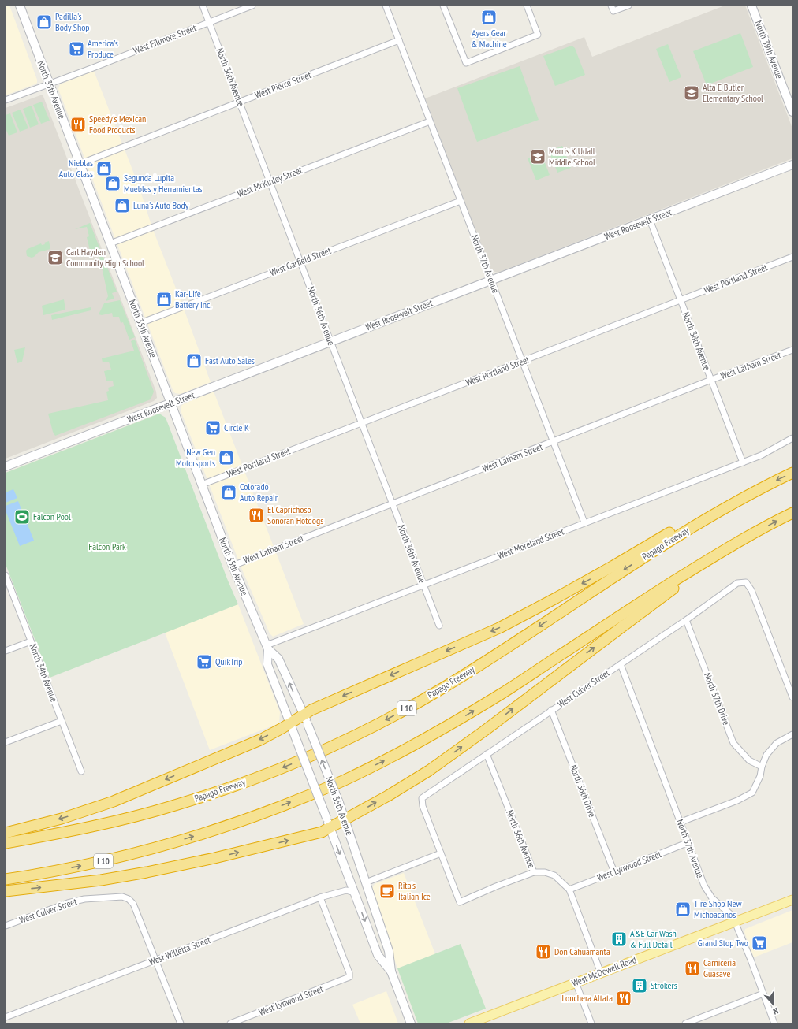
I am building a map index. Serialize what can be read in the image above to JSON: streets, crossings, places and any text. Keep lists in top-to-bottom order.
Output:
{
  "streets": {
    "highway": ["Papago Freeway", "I 10"],
    "main road": [
      "North 39th Avenue",
      "North 35th Avenue",
      "West Roosevelt Street",
      "West McDowell Road"
    ],
    "street": [
      "West Fillmore Street",
      "North 36th Avenue",
      "West Pierce Street",
      "West McKinley Street",
      "West Garfield Street",
      "North 37th Avenue",
      "West Portland Street",
      "North 38th Avenue",
      "West Latham Street",
      "West Moreland Street",
      "North 34th Avenue",
      "West Culver Street",
      "North 37th Drive",
      "North 36th Drive",
      "West Lynwood Street",
      "West Willetta Street"
    ]
  },
  "crossings": [
    ["West Fillmore Street", "North 36th Avenue"],
    ["West Fillmore Street", "North 35th Avenue"],
    ["North 36th Avenue", "West Pierce Street"],
    ["North 36th Avenue", "West McKinley Street"],
    ["North 36th Avenue", "West Roosevelt Street"],
    ["North 36th Avenue", "West Garfield Street"],
    ["North 36th Avenue", "West Portland Street"],
    ["North 36th Avenue", "West Latham Street"],
    ["North 36th Avenue", "West Moreland Street"],
    ["North 36th Avenue", "West Culver Street"],
    ["North 36th Avenue", "West Lynwood Street"],
    ["North 36th Avenue", "West McDowell Road"],
    ["West Pierce Street", "North 35th Avenue"],
    ["West Pierce Street", "North 37th Avenue"],
    ["North 35th Avenue", "West McKinley Street"],
    ["North 35th Avenue", "West Roosevelt Street"],
    ["North 35th Avenue", "West Garfield Street"],
    ["North 35th Avenue", "West Portland Street"],
    ["North 35th Avenue", "West Latham Street"],
    ["North 35th Avenue", "West Moreland Street"],
    ["North 35th Avenue", "West Willetta Street"],
    ["West McKinley Street", "North 37th Avenue"],
    ["West Roosevelt Street", "North 37th Avenue"],
    ["West Roosevelt Street", "North 38th Avenue"],
    ["West Garfield Street", "North 37th Avenue"],
    ["North 37th Avenue", "West Portland Street"],
    ["North 37th Avenue", "West Latham Street"],
    ["North 37th Avenue", "West Moreland Street"],
    ["North 37th Avenue", "West Culver Street"],
    ["North 37th Avenue", "West Lynwood Street"],
    ["North 37th Avenue", "West McDowell Road"],
    ["West Portland Street", "North 38th Avenue"],
    ["North 38th Avenue", "West Latham Street"],
    ["North 38th Avenue", "West Moreland Street"],
    ["West Culver Street", "North 37th Drive"],
    ["West Culver Street", "North 36th Drive"],
    ["West Culver Street", "West Willetta Street"],
    ["North 36th Drive", "West Lynwood Street"],
    ["West Lynwood Street", "West Willetta Street"]
  ],
  "parks": ["Falcon Park"],
  "places": {
    "shop": [
      "Ayers Gear & Machine",
      "Padilla's Body Shop",
      "Nieblas Auto Glass",
      "Segunda Lupita Muebles y Herramientas",
      "Luna's Auto Body",
      "Kar-Life Battery Inc.",
      "Fast Auto Sales",
      "New Gen Motorsports",
      "Colorado Auto Repair",
      "Tire Shop New Michoacanos"
    ],
    "supermarket": [
      "America's Produce",
      "Circle K",
      "QuikTrip",
      "Grand Stop Two"
    ],
    "school or university": ["Alta E Butler Elementary School", "Morris K Udall Middle School", "Carl Hayden Community High School"],
    "restaurant": [
      "Speedy's Mexican Food Products",
      "El Caprichoso Sonoran Hotdogs",
      "Don Cahuamanta",
      "Carniceria Guasave",
      "Lonchera Altata"
    ],
    "sports": ["Falcon Pool"],
    "cafe": ["Rita's Italian Ice"],
    "building": ["A&E Car Wash & Full Detail", "Strokers"]
  },
  "north": "bottom"
}
